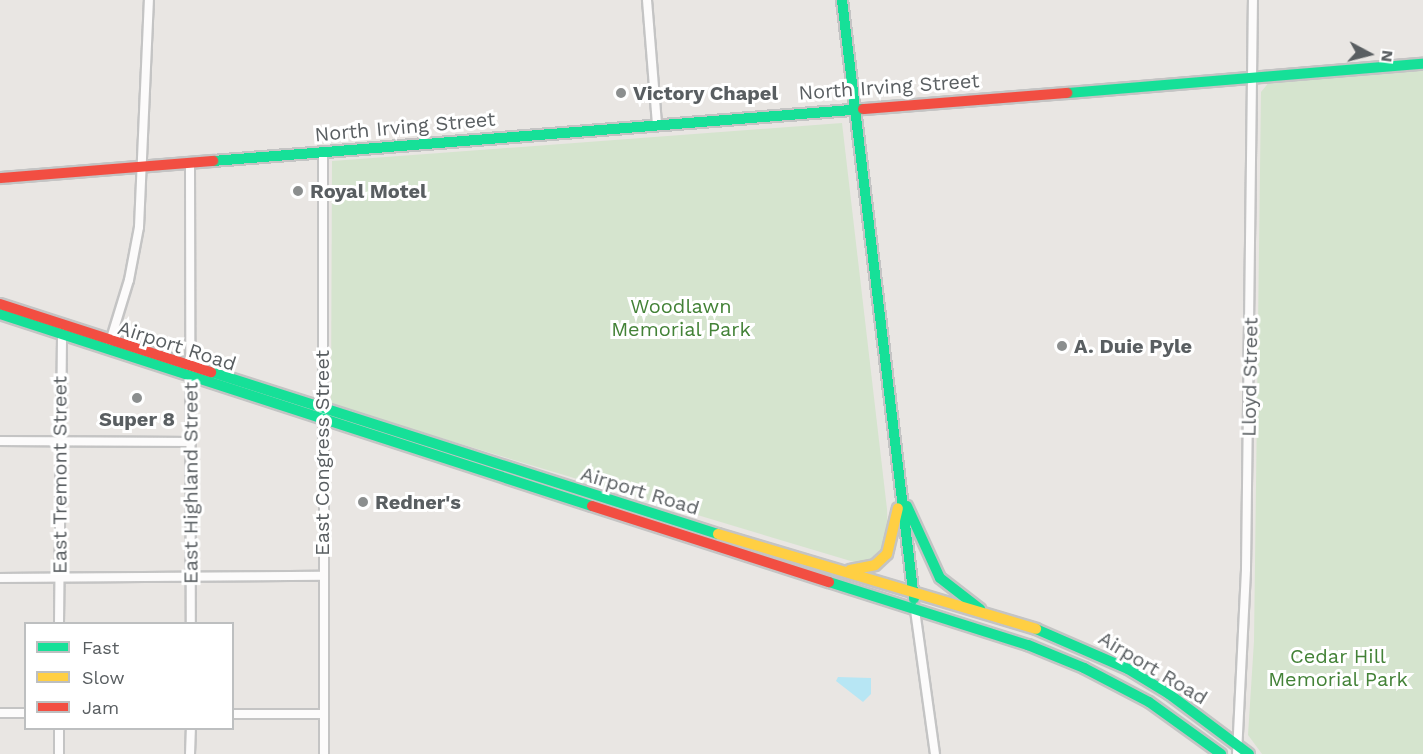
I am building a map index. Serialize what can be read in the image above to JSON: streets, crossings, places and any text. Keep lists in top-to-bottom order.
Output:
{
  "streets": {
    "main road": ["North Irving Street", "Airport Road"],
    "street": [
      "Lloyd Street",
      "East Congress Street",
      "East Tremont Street",
      "East Highland Street"
    ]
  },
  "crossings": [
    ["North Irving Street", "Lloyd Street"],
    ["North Irving Street", "East Congress Street"],
    ["North Irving Street", "East Highland Street"],
    ["Airport Road", "Lloyd Street"],
    ["Airport Road", "East Congress Street"],
    ["Airport Road", "East Tremont Street"],
    ["Airport Road", "East Highland Street"]
  ],
  "parks": ["Woodlawn Memorial Park", "Cedar Hill Memorial Park"],
  "places": [
    "Victory Chapel",
    "Royal Motel",
    "A. Duie Pyle",
    "Super 8",
    "Redner's"
  ],
  "legend": ["Fast", "Slow", "Jam"],
  "north": "right"
}
